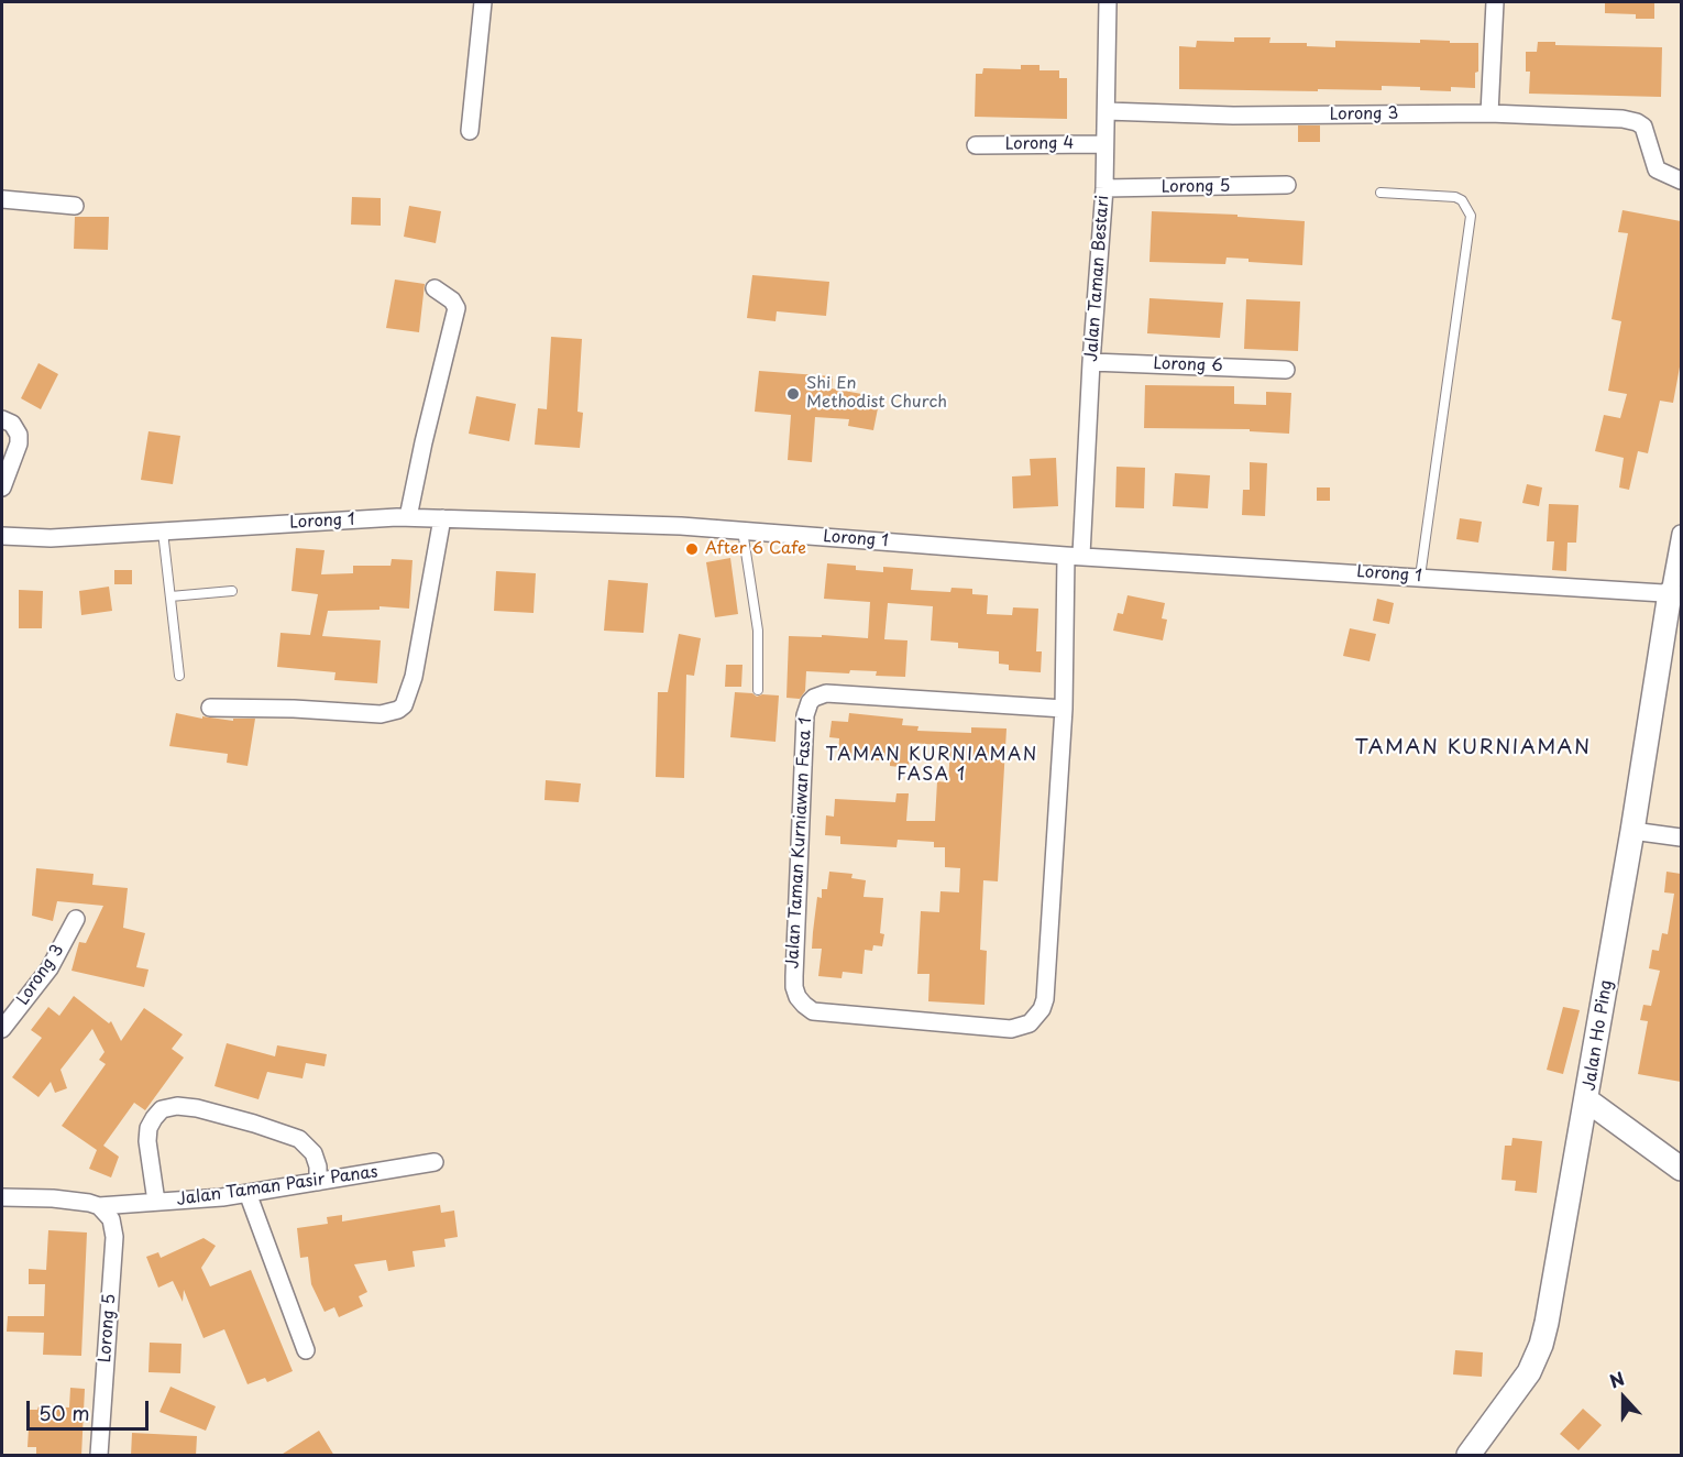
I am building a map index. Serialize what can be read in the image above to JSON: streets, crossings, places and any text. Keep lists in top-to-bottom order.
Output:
{
  "streets": {
    "street": [
      "Lorong 3",
      "Lorong 4",
      "Lorong 5",
      "Jalan Taman Bestari",
      "Lorong 6",
      "Lorong 1",
      "Jalan Taman Kurniawan Fasa 1",
      "Jalan Ho Ping",
      "Jalan Taman Pasir Panas"
    ]
  },
  "crossings": [
    ["Lorong 3", "Jalan Taman Bestari"],
    ["Lorong 4", "Jalan Taman Bestari"],
    ["Lorong 5", "Jalan Taman Bestari"],
    ["Lorong 5", "Jalan Taman Pasir Panas"],
    ["Jalan Taman Bestari", "Lorong 6"],
    ["Jalan Taman Bestari", "Lorong 1"],
    ["Jalan Taman Bestari", "Jalan Taman Kurniawan Fasa 1"],
    ["Lorong 1", "Jalan Taman Kurniawan Fasa 1"],
    ["Lorong 1", "Jalan Ho Ping"]
  ],
  "districts": ["TAMAN KURNIAMAN", "TAMAN KURNIAMAN FASA 1"],
  "places": ["Shi En Methodist Church", "After 6 Cafe"],
  "scale_bar": "50 m",
  "north": "top"
}
